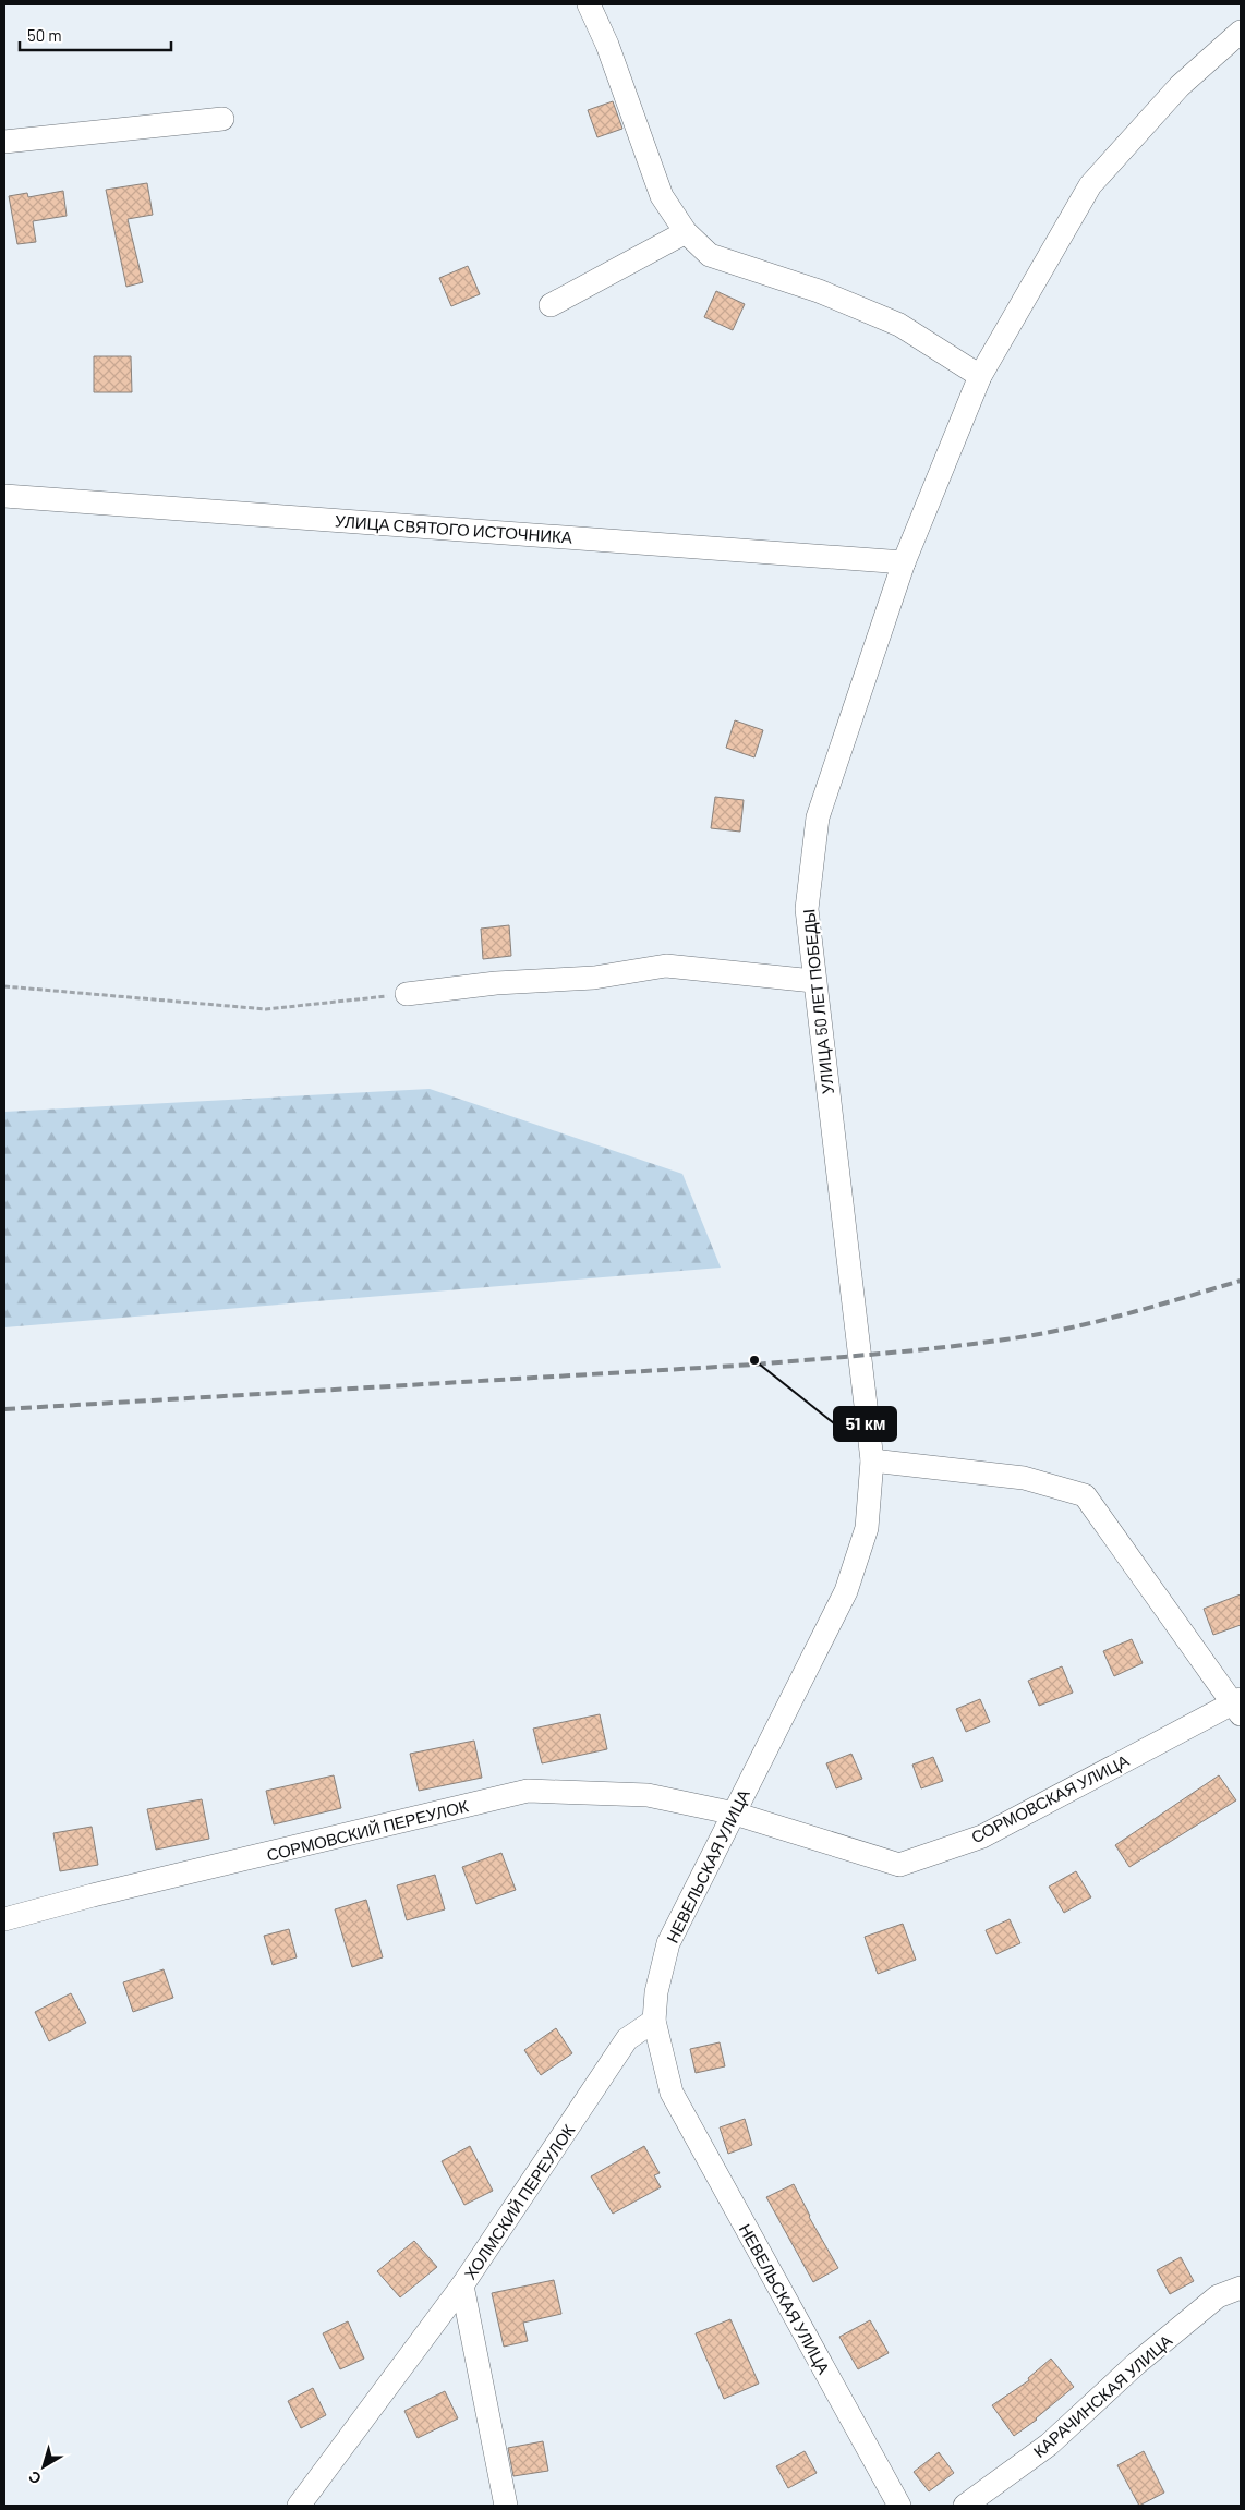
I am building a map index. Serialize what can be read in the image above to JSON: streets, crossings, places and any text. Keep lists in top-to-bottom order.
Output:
{
  "streets": {
    "street": [
      "УЛИЦА СВЯТОГО ИСТОЧНИКА",
      "УЛИЦА 50 ЛЕТ ПОБЕДЫ",
      "СОРМОВСКАЯ УЛИЦА",
      "СОРМОВСКИЙ ПЕРЕУЛОК",
      "НЕВЕЛЬСКАЯ УЛИЦА",
      "ХОЛМСКИЙ ПЕРЕУЛОК",
      "КАРАЧИНСКАЯ УЛИЦА"
    ]
  },
  "crossings": [
    ["УЛИЦА СВЯТОГО ИСТОЧНИКА", "УЛИЦА 50 ЛЕТ ПОБЕДЫ"],
    ["УЛИЦА 50 ЛЕТ ПОБЕДЫ", "НЕВЕЛЬСКАЯ УЛИЦА"],
    ["СОРМОВСКАЯ УЛИЦА", "СОРМОВСКИЙ ПЕРЕУЛОК"],
    ["СОРМОВСКАЯ УЛИЦА", "НЕВЕЛЬСКАЯ УЛИЦА"],
    ["СОРМОВСКИЙ ПЕРЕУЛОК", "НЕВЕЛЬСКАЯ УЛИЦА"],
    ["НЕВЕЛЬСКАЯ УЛИЦА", "ХОЛМСКИЙ ПЕРЕУЛОК"]
  ],
  "places": ["51 км"],
  "scale_bar": "50 m",
  "north": "bottom left"
}
